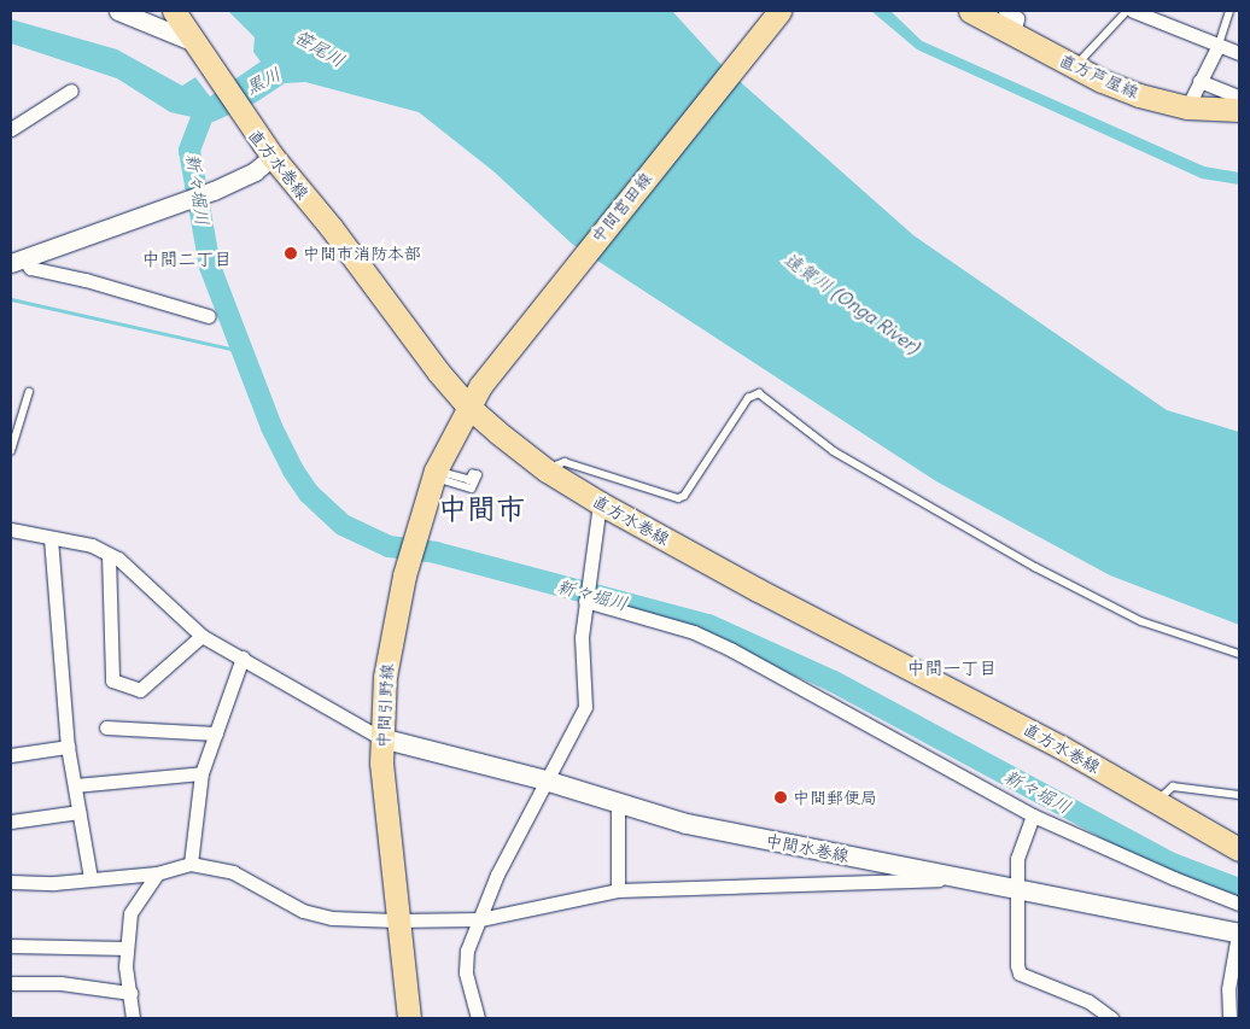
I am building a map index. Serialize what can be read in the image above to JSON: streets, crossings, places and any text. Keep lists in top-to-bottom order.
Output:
{
  "streets": {
    "main road": [
      "直方芦屋線",
      "直方水巻線",
      "中間宮田線",
      "中間引野線",
      "中間水巻線"
    ]
  },
  "crossings": [
    ["直方水巻線", "中間宮田線"],
    ["直方水巻線", "中間引野線"],
    ["中間宮田線", "中間引野線"],
    ["中間引野線", "中間水巻線"]
  ],
  "districts": ["中間二丁目", "中間市", "中間一丁目"],
  "water": [
    "笹尾川",
    "黒川",
    "新々堀川",
    "遠賀川 (Onga River)"
  ],
  "places": ["中間市消防本部", "中間郵便局"]
}
